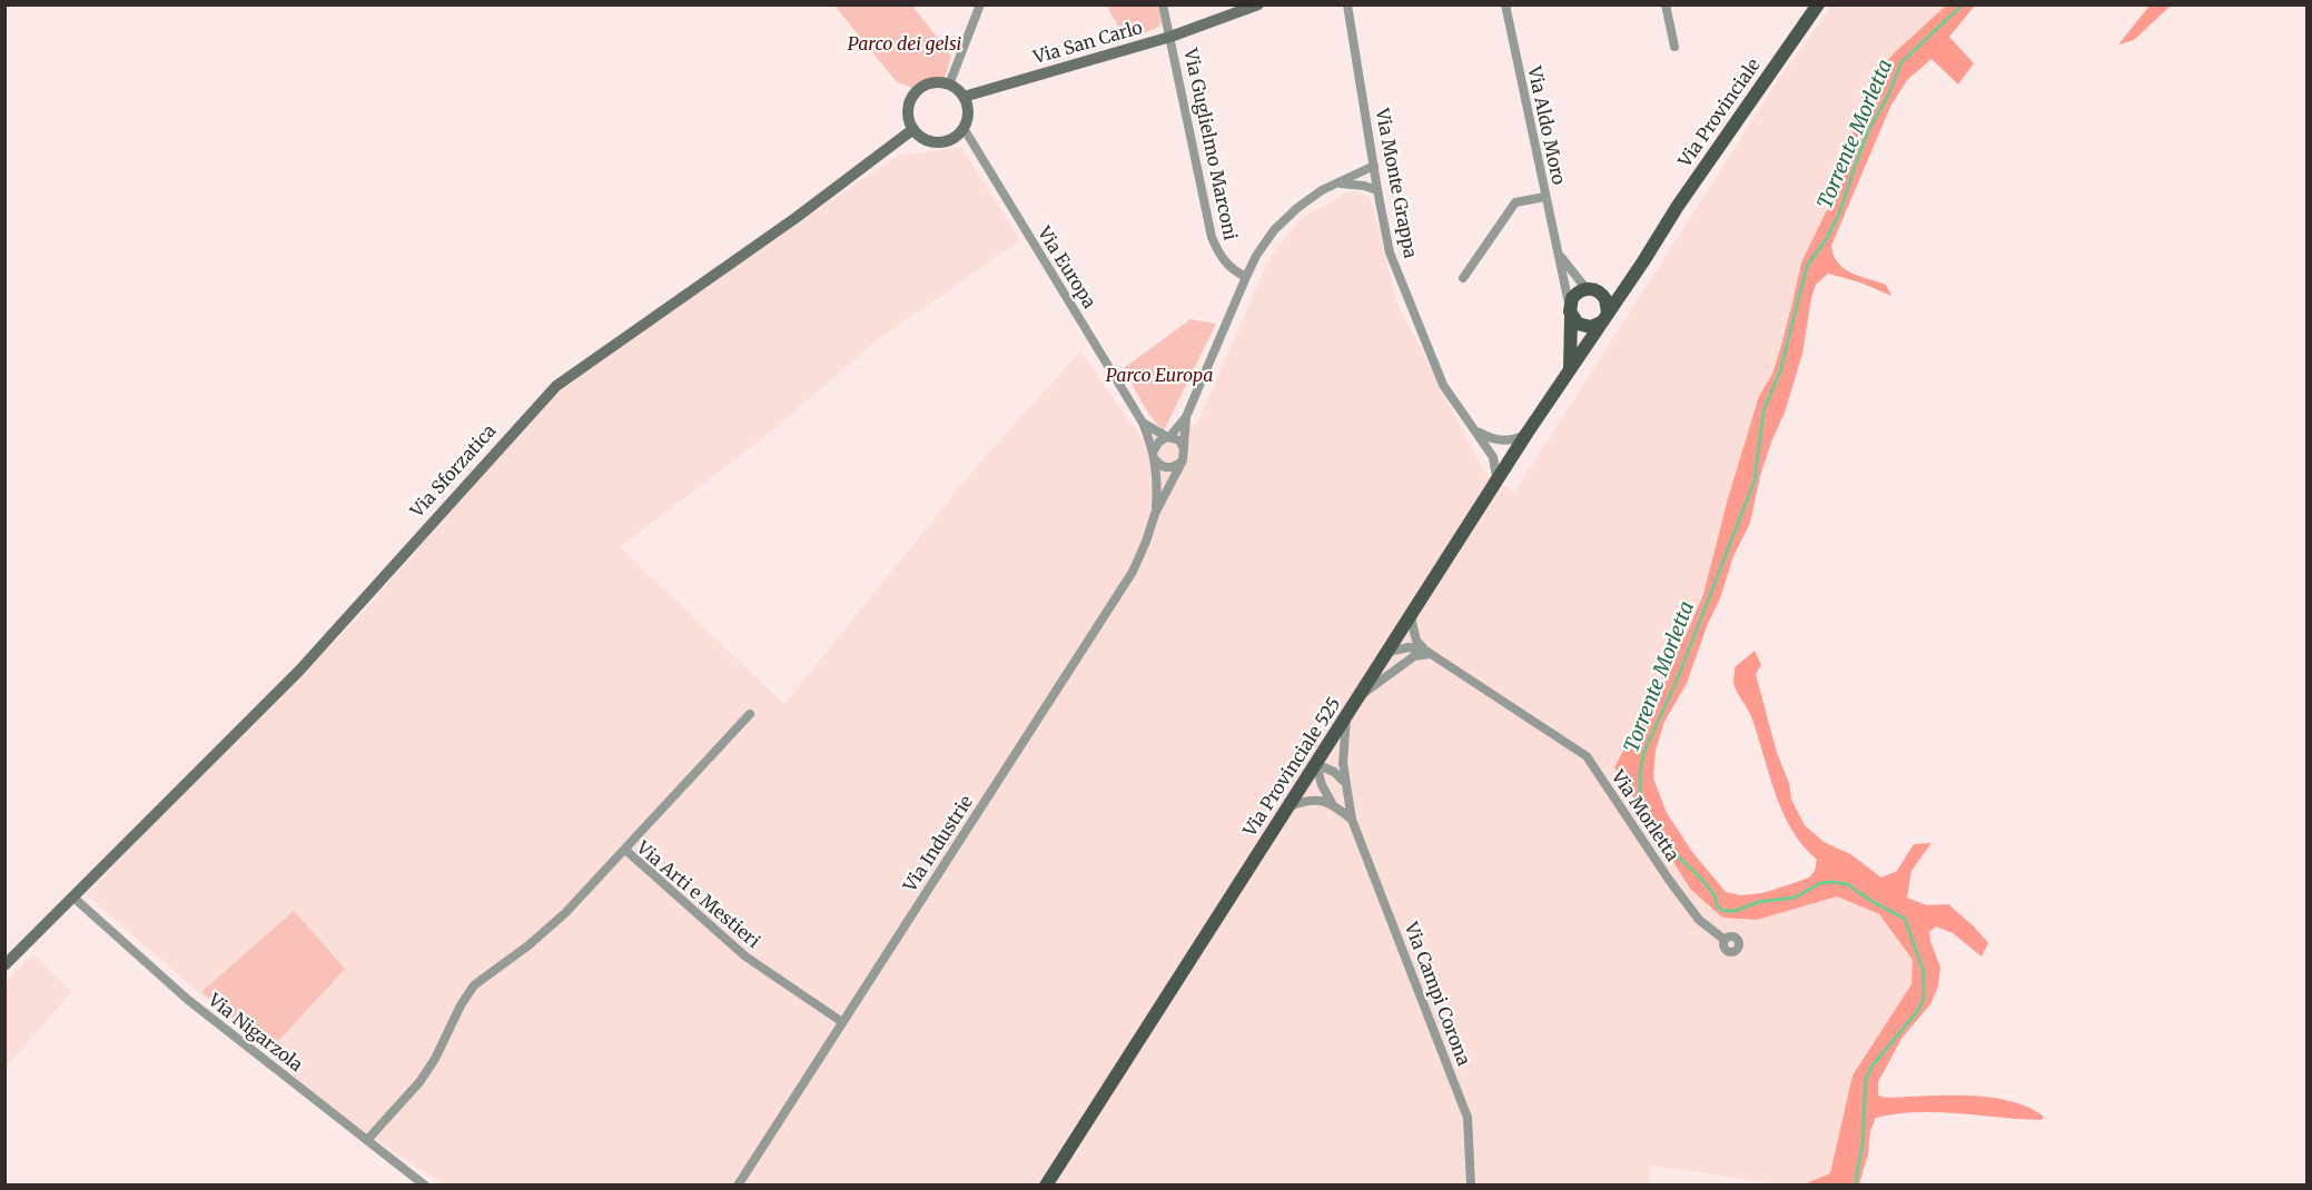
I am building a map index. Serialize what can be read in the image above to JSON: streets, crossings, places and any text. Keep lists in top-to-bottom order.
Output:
{
  "streets": {
    "main road": ["Via Provinciale", "Via Provinciale 525"],
    "street": [
      "Via San Carlo",
      "Via Aldo Moro",
      "Via Guglielmo Marconi",
      "Via Monte Grappa",
      "Via Europa",
      "Via Sforzatica",
      "Via Morletta",
      "Via Industrie",
      "Via Arti e Mestieri",
      "Via Campi Corona",
      "Via Nigarzola"
    ]
  },
  "crossings": [
    ["Via San Carlo", "Via Guglielmo Marconi"],
    ["Via San Carlo", "Via Europa"],
    ["Via San Carlo", "Via Sforzatica"],
    ["Via Provinciale", "Via Provinciale 525"],
    ["Via Aldo Moro", "Via Provinciale 525"],
    ["Via Guglielmo Marconi", "Via Industrie"],
    ["Via Monte Grappa", "Via Industrie"],
    ["Via Europa", "Via Sforzatica"],
    ["Via Europa", "Via Industrie"],
    ["Via Sforzatica", "Via Nigarzola"],
    ["Via Provinciale 525", "Via Campi Corona"],
    ["Via Industrie", "Via Arti e Mestieri"],
    ["Via Arti e Mestieri", "Via Nigarzola"]
  ],
  "water": ["Torrente Morletta"],
  "parks": ["Parco dei gelsi", "Parco Europa"]
}
